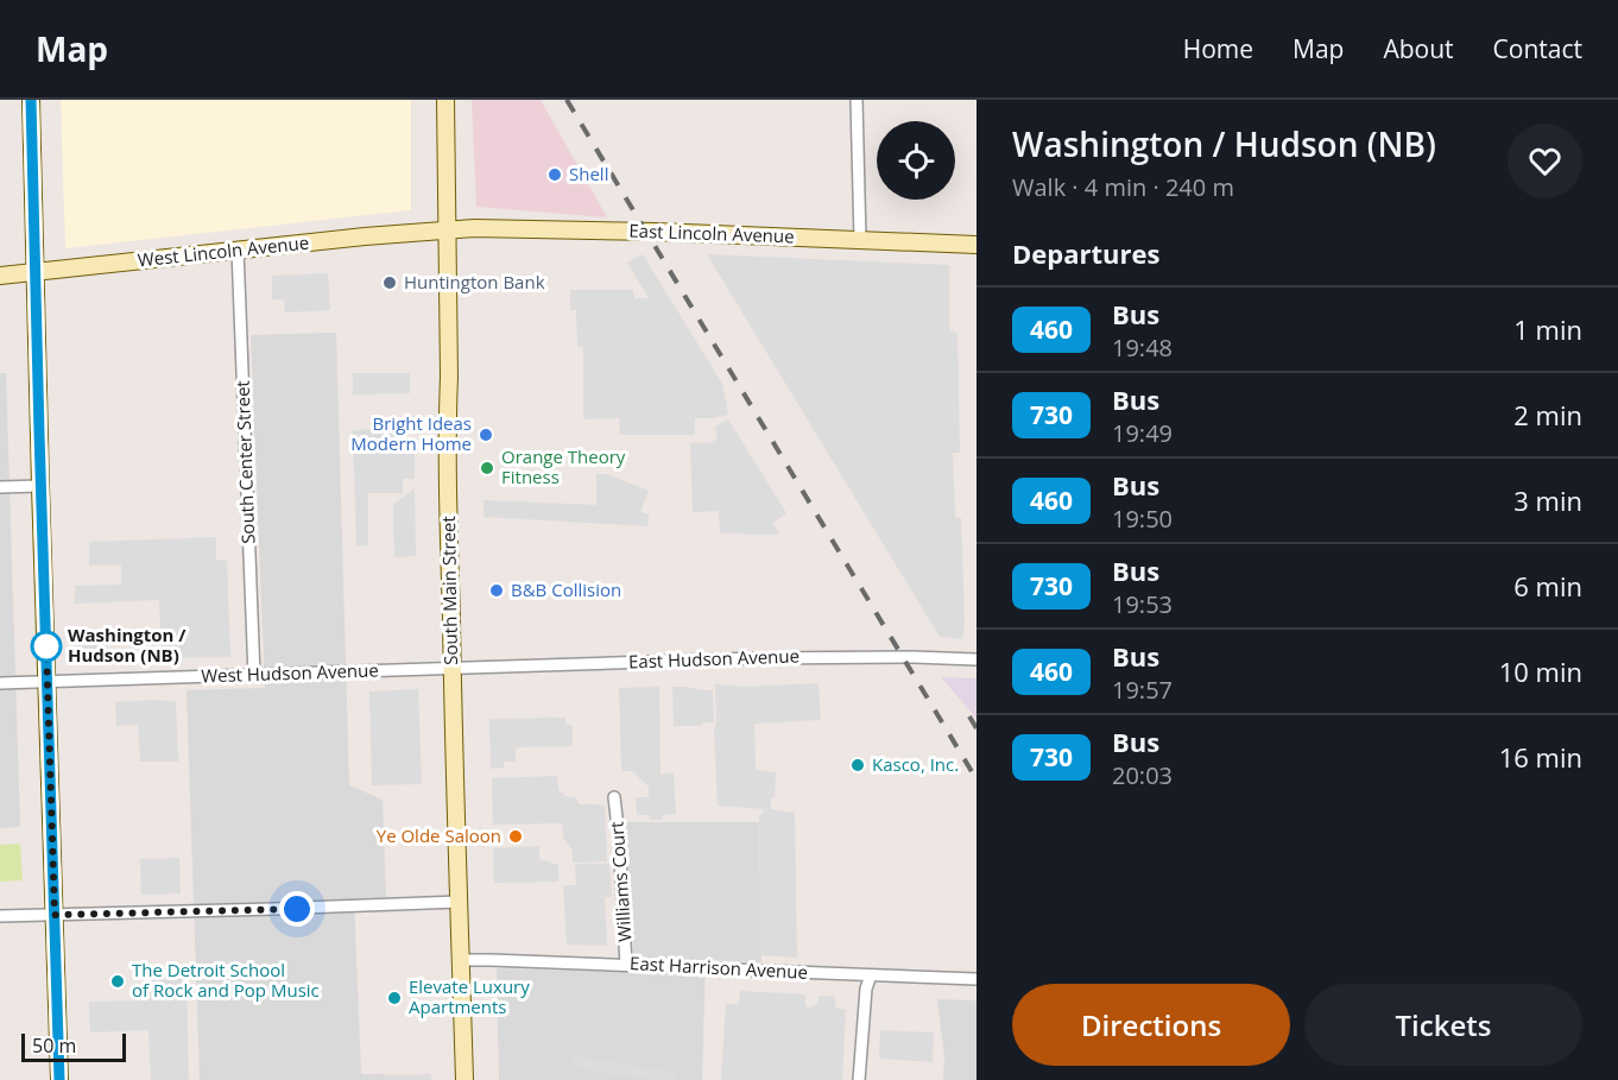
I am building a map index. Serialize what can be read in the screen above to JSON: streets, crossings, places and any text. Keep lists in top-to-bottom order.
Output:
{
  "streets": {
    "main road": ["East Lincoln Avenue", "West Lincoln Avenue", "South Main Street"],
    "street": [
      "South Center Street",
      "East Hudson Avenue",
      "West Hudson Avenue",
      "Williams Court",
      "East Harrison Avenue"
    ]
  },
  "crossings": [
    ["East Lincoln Avenue", "West Lincoln Avenue"],
    ["East Lincoln Avenue", "South Main Street"],
    ["West Lincoln Avenue", "South Center Street"],
    ["West Lincoln Avenue", "South Main Street"],
    ["South Center Street", "West Hudson Avenue"],
    ["South Main Street", "East Hudson Avenue"],
    ["South Main Street", "West Hudson Avenue"],
    ["South Main Street", "East Harrison Avenue"],
    ["East Hudson Avenue", "West Hudson Avenue"],
    ["Williams Court", "East Harrison Avenue"]
  ],
  "places": [
    "Shell",
    "Huntington Bank",
    "Bright Ideas Modern Home",
    "Orange Theory Fitness",
    "B&B Collision",
    "Washington / Hudson (NB)",
    "Kasco, Inc.",
    "Ye Olde Saloon",
    "The Detroit School of Rock and Pop Music",
    "Elevate Luxury Apartments"
  ],
  "lines": ["bus line 460"],
  "scale_bar": "50 m",
  "page": {
    "header": "Map",
    "nav": [
      "Home",
      "Map",
      "About",
      "Contact"
    ],
    "heading": [
      ["Washington / Hudson (NB)", "Walk · 4 min · 240 m"],
      "Departures"
    ],
    "list": [
      {
        "mark": "460",
        "name": "Bus",
        "note": "19:48",
        "value": "1 min"
      },
      {
        "mark": "730",
        "name": "Bus",
        "note": "19:49",
        "value": "2 min"
      },
      {
        "mark": "460",
        "name": "Bus",
        "note": "19:50",
        "value": "3 min"
      },
      {
        "mark": "730",
        "name": "Bus",
        "note": "19:53",
        "value": "6 min"
      },
      {
        "mark": "460",
        "name": "Bus",
        "note": "19:57",
        "value": "10 min"
      },
      {
        "mark": "730",
        "name": "Bus",
        "note": "20:03",
        "value": "16 min"
      }
    ],
    "buttons": ["Directions", "Tickets"],
    "scale": "50 m"
  }
}
